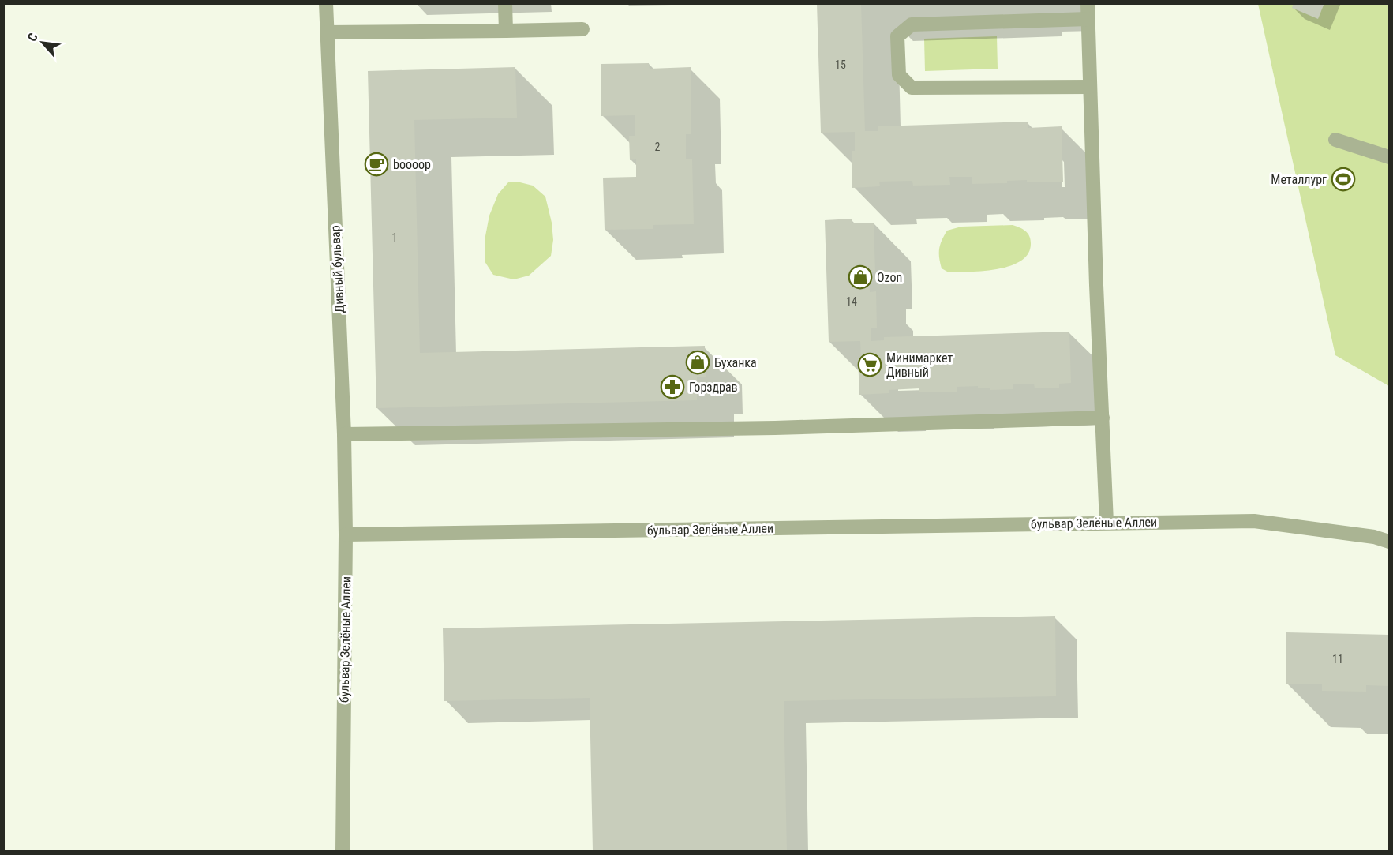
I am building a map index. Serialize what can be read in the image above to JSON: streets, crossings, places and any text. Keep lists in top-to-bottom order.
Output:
{
  "streets": {
    "street": ["Дивный бульвар", "бульвар Зелёные Аллеи"]
  },
  "crossings": [
    ["Дивный бульвар", "бульвар Зелёные Аллеи"]
  ],
  "places": {
    "cafe": ["boooop"],
    "sports": ["Металлург"],
    "shop": ["Ozon", "Буханка"],
    "supermarket": ["Минимаркет Дивный"],
    "pharmacy": ["Горздрав"]
  },
  "house_numbers": [
    "15",
    "2",
    "1",
    "14",
    "11"
  ],
  "north": "top left"
}
